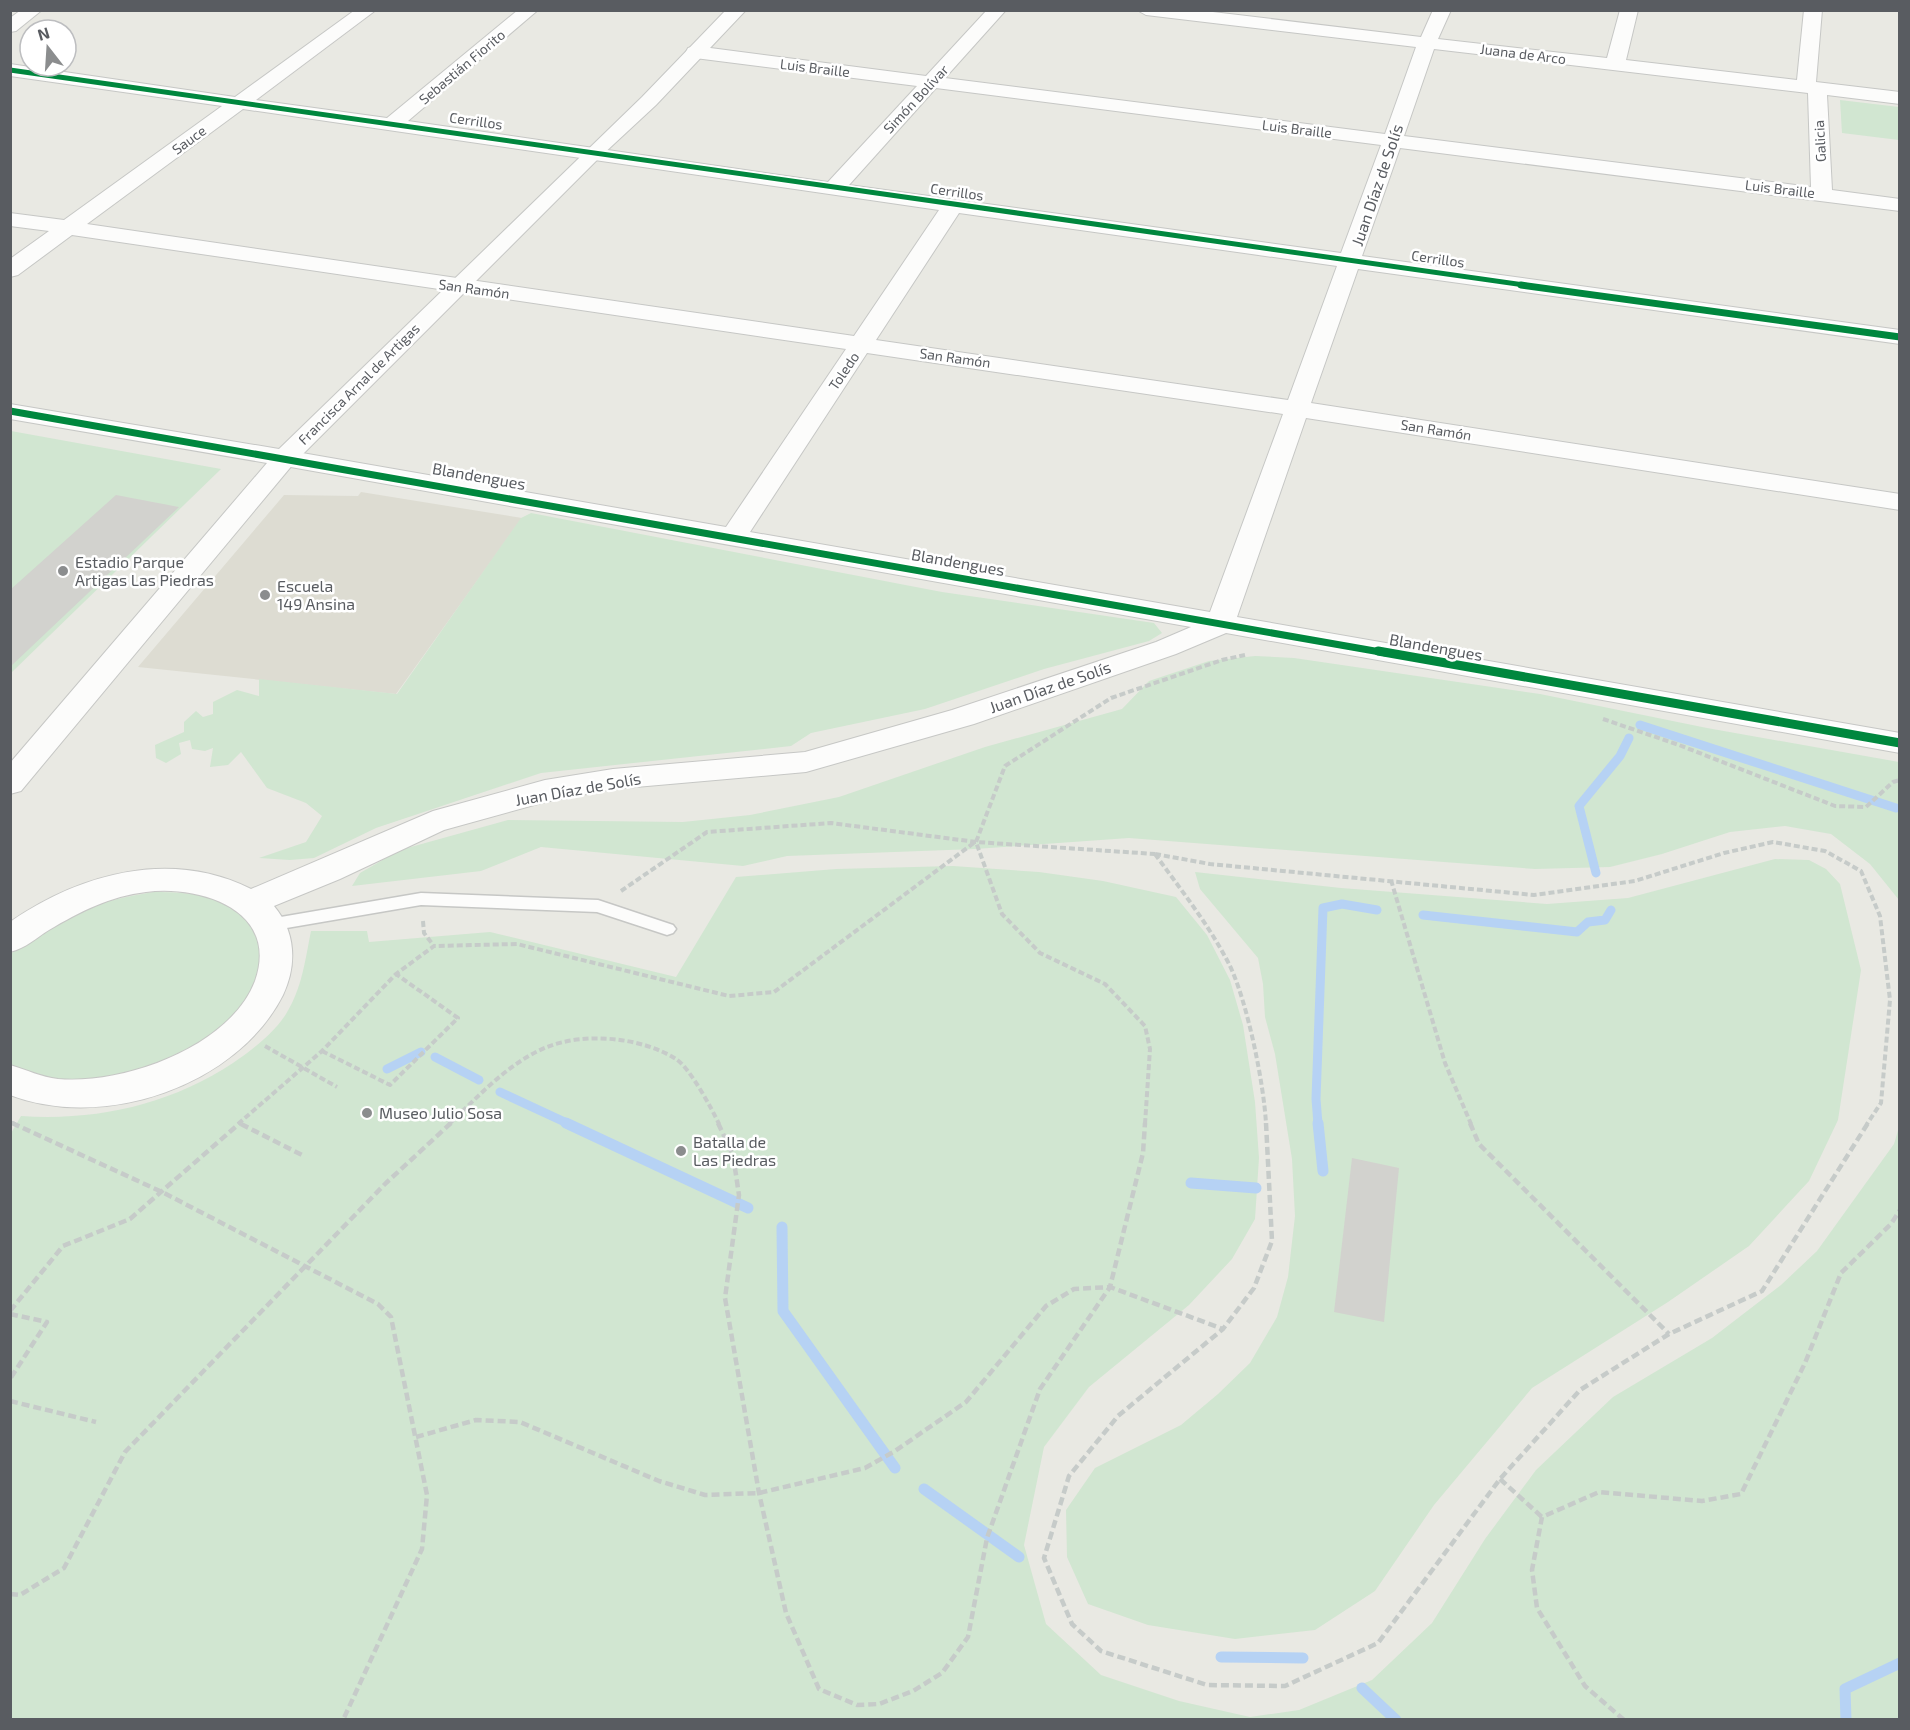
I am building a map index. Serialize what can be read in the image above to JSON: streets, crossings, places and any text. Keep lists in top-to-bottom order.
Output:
{
  "streets": {
    "street": [
      "Juana de Arco",
      "Sebastián Fiorito",
      "Luis Braille",
      "Simón Bolívar",
      "Cerrillos",
      "Sauce",
      "Galicia",
      "Juan Díaz de Solís",
      "San Ramón",
      "Toledo",
      "Francisca Arnal de Artigas",
      "Blandengues"
    ]
  },
  "crossings": [
    ["Juana de Arco", "Galicia"],
    ["Juana de Arco", "Juan Díaz de Solís"],
    ["Sebastián Fiorito", "Cerrillos"],
    ["Luis Braille", "Simón Bolívar"],
    ["Luis Braille", "Galicia"],
    ["Luis Braille", "Juan Díaz de Solís"],
    ["Luis Braille", "Francisca Arnal de Artigas"],
    ["Simón Bolívar", "Cerrillos"],
    ["Cerrillos", "Sauce"],
    ["Cerrillos", "Juan Díaz de Solís"],
    ["Cerrillos", "Toledo"],
    ["Cerrillos", "Francisca Arnal de Artigas"],
    ["Sauce", "San Ramón"],
    ["Juan Díaz de Solís", "San Ramón"],
    ["Juan Díaz de Solís", "Blandengues"],
    ["San Ramón", "Toledo"],
    ["San Ramón", "Francisca Arnal de Artigas"],
    ["Toledo", "Blandengues"],
    ["Francisca Arnal de Artigas", "Blandengues"]
  ],
  "places": [
    "Estadio Parque Artigas Las Piedras",
    "Escuela 149 Ansina",
    "Museo Julio Sosa",
    "Batalla de Las Piedras"
  ],
  "north": "top"
}
